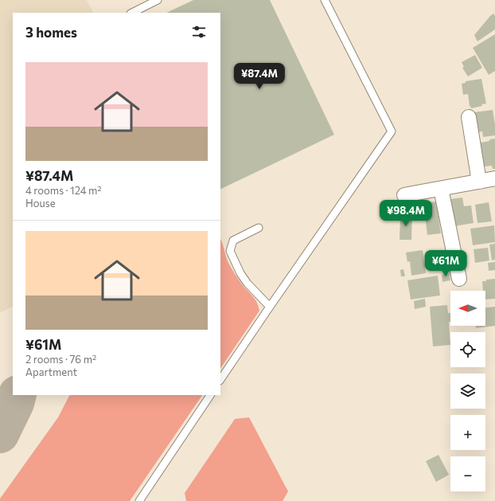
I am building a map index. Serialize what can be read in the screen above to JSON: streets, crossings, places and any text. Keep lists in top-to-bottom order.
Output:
{
  "north": "left",
  "page": {
    "heading": "3 homes",
    "list": [
      {
        "name": "¥87.4M",
        "note": "4 rooms · 124 m² · House"
      },
      {
        "name": "¥61M",
        "note": "2 rooms · 76 m² · Apartment"
      }
    ],
    "price": ["¥87.4M", "¥98.4M", "¥61M"],
    "map_buttons": ["+", "−"]
  }
}
